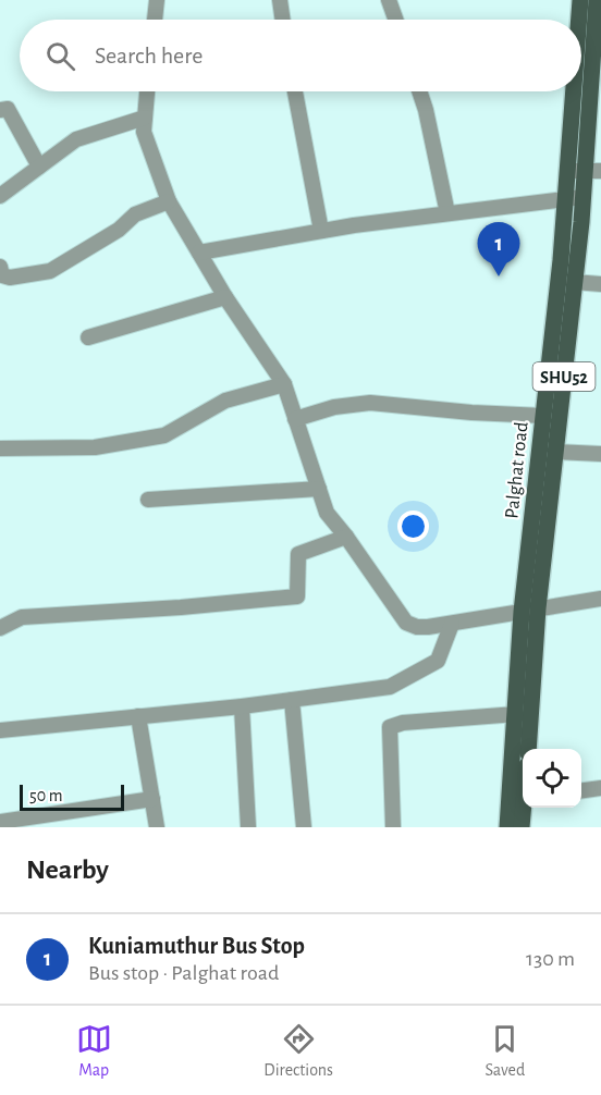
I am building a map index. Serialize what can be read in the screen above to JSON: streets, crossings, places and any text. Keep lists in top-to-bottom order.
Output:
{
  "streets": {
    "main road": ["SHU52", "Palghat road"]
  },
  "scale_bar": "50 m",
  "page": {
    "search": "Search here",
    "pins": "1",
    "scale": "50 m",
    "heading": "Nearby",
    "list": [
      {
        "mark": "1",
        "name": "Kuniamuthur Bus Stop",
        "note": "Bus stop · Palghat road",
        "value": "130 m"
      }
    ],
    "nav": ["Map", "Directions", "Saved"]
  }
}
